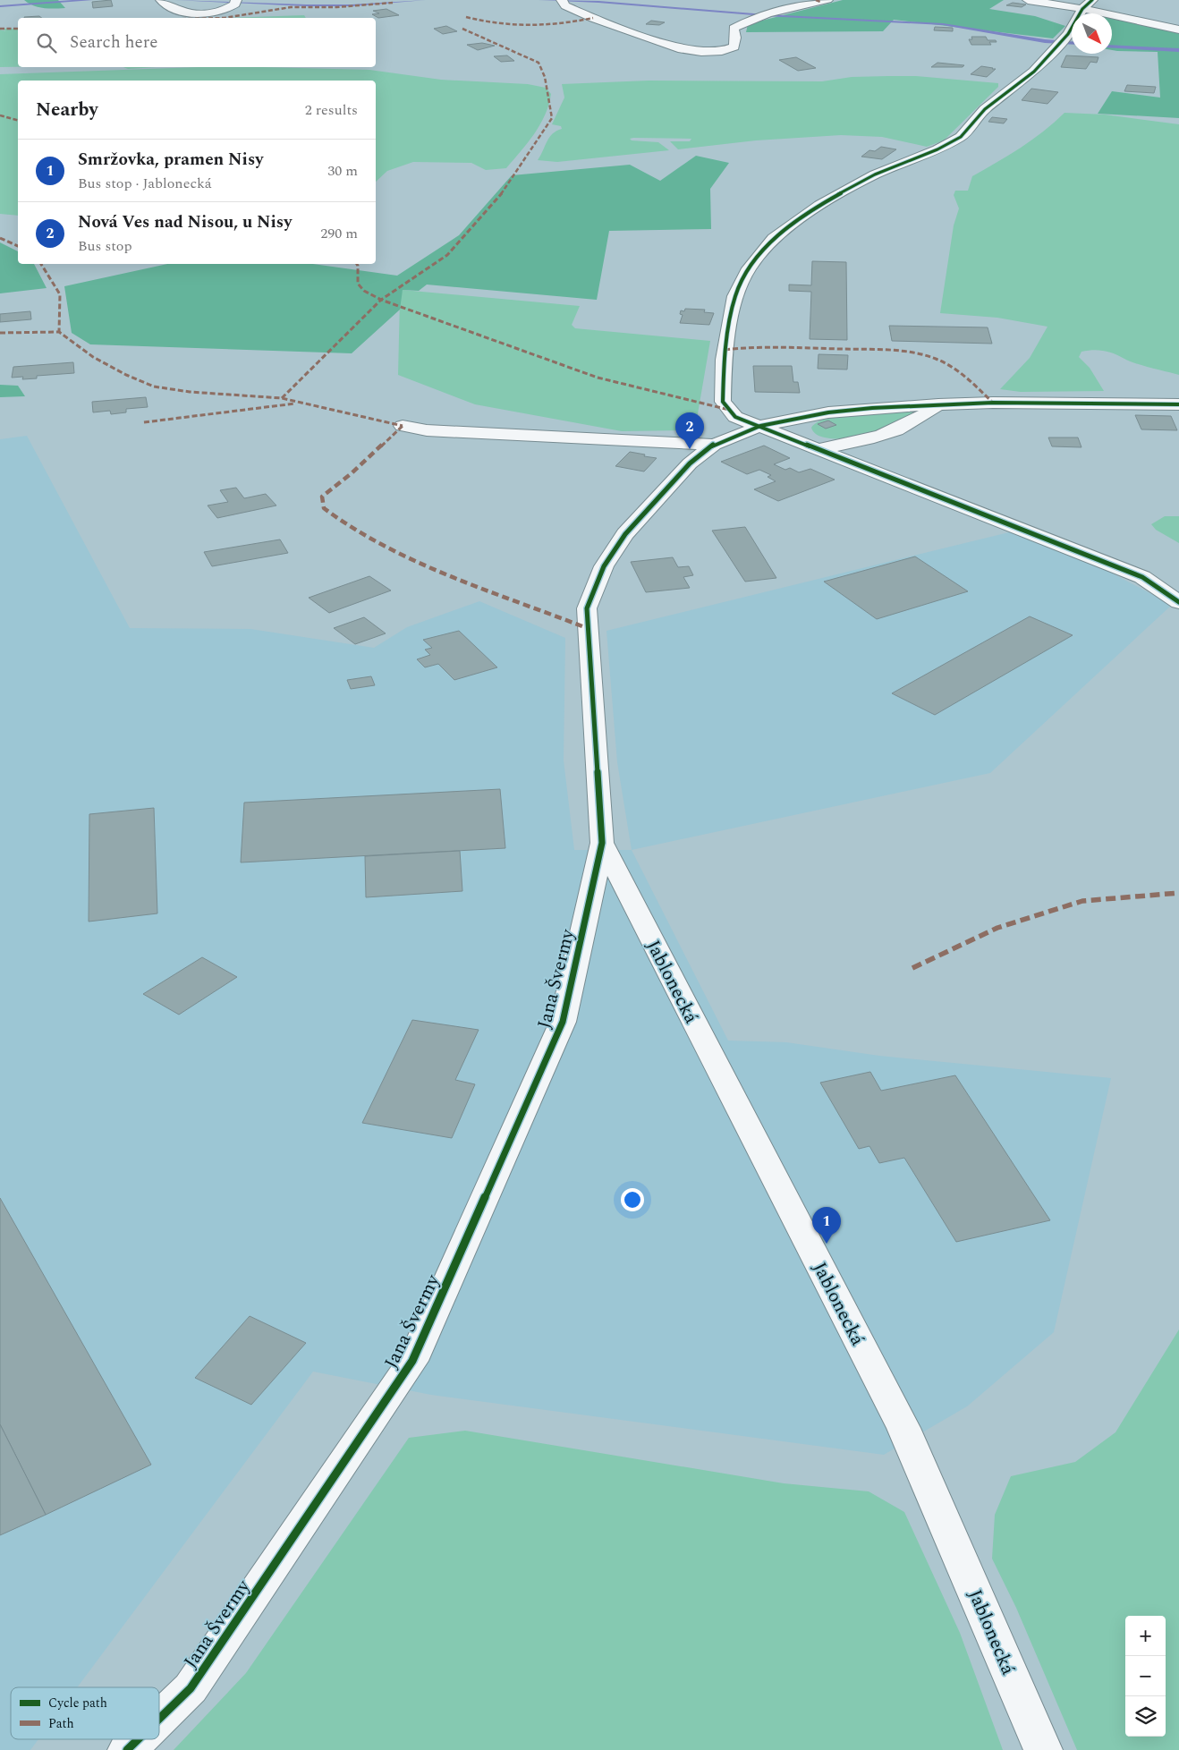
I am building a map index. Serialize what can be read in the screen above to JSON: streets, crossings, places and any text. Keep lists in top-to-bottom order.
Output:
{
  "streets": {
    "street": ["Jana Švermy", "Jablonecká"]
  },
  "crossings": [
    ["Jana Švermy", "Jablonecká"]
  ],
  "legend": ["Cycle path", "Path"],
  "north": "bottom right",
  "page": {
    "search": "Search here",
    "heading": ["Nearby", "2 results"],
    "list": [
      {
        "mark": "1",
        "name": "Smržovka, pramen Nisy",
        "note": "Bus stop · Jablonecká",
        "value": "30 m"
      },
      {
        "mark": "2",
        "name": "Nová Ves nad Nisou, u Nisy",
        "note": "Bus stop",
        "value": "290 m"
      }
    ],
    "pins": ["2", "1"],
    "map_buttons": ["+", "−"]
  }
}
